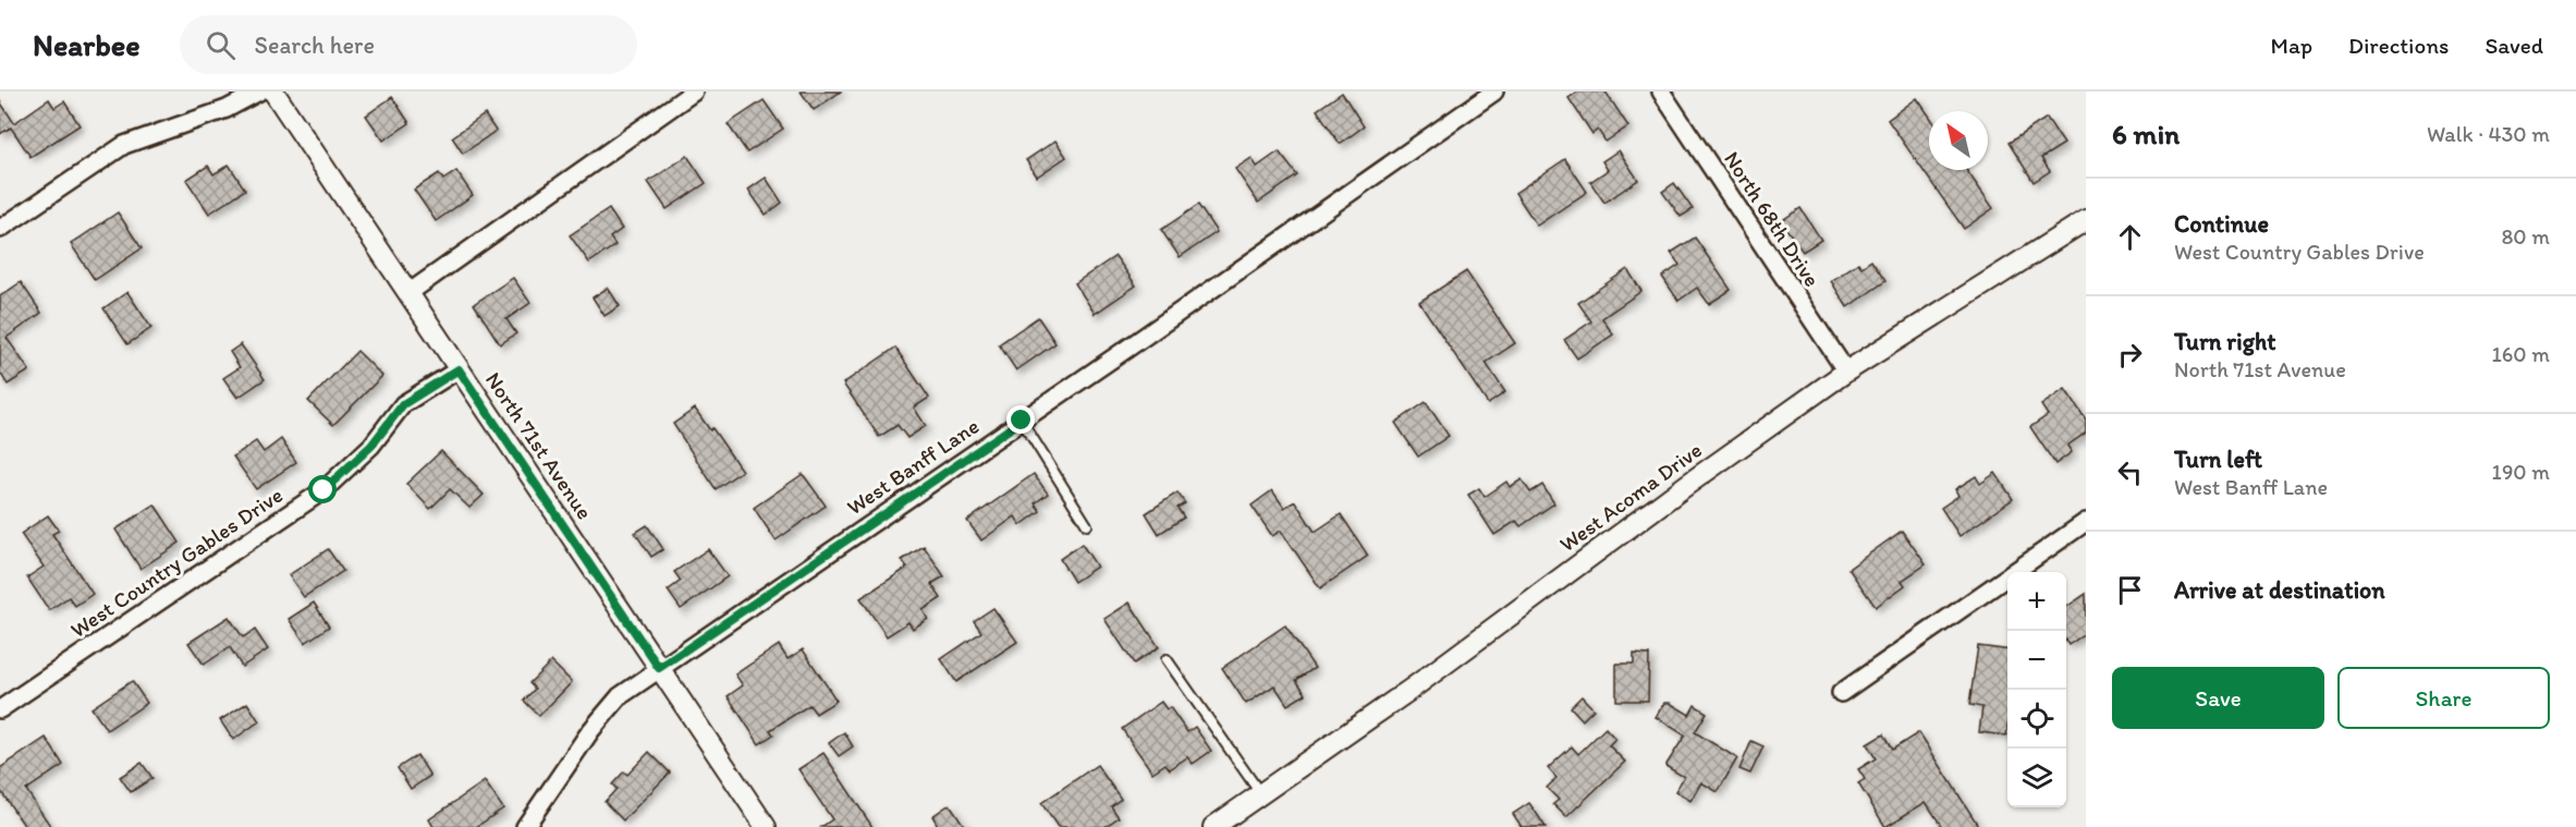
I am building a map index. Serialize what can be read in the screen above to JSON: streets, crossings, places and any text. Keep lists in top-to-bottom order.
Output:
{
  "streets": {
    "street": [
      "North 68th Drive",
      "North 71st Avenue",
      "West Banff Lane",
      "West Acoma Drive",
      "West Country Gables Drive"
    ]
  },
  "crossings": [
    ["North 68th Drive", "West Acoma Drive"],
    ["North 71st Avenue", "West Banff Lane"],
    ["North 71st Avenue", "West Country Gables Drive"]
  ],
  "north": "top left",
  "page": {
    "header": "Nearbee",
    "search": "Search here",
    "nav": ["Map", "Directions", "Saved"],
    "heading": ["6 min", "Walk · 430 m"],
    "list": [
      ["Continue", "West Country Gables Drive", "80 m"],
      ["Turn right", "North 71st Avenue", "160 m"],
      ["Turn left", "West Banff Lane", "190 m"],
      "Arrive at destination"
    ],
    "map_buttons": ["+", "−"],
    "buttons": ["Save", "Share"]
  }
}
